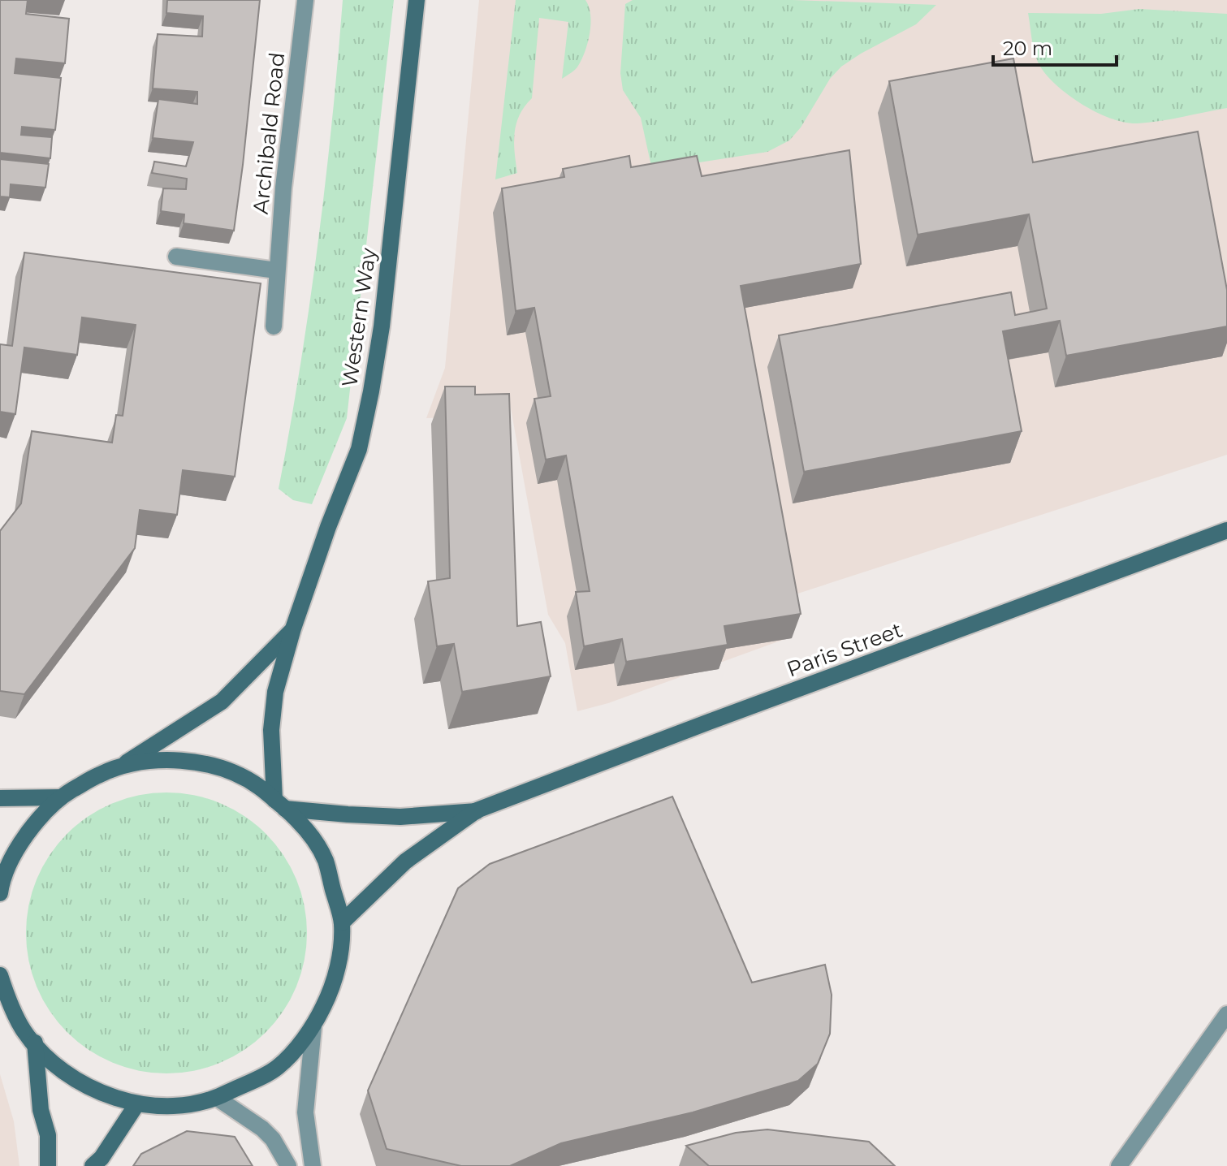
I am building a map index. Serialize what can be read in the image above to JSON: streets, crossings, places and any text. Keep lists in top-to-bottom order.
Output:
{
  "streets": {
    "main road": ["Western Way", "Paris Street"],
    "street": ["Archibald Road"]
  },
  "crossings": [
    ["Western Way", "Paris Street"]
  ],
  "scale_bar": "20 m"
}
